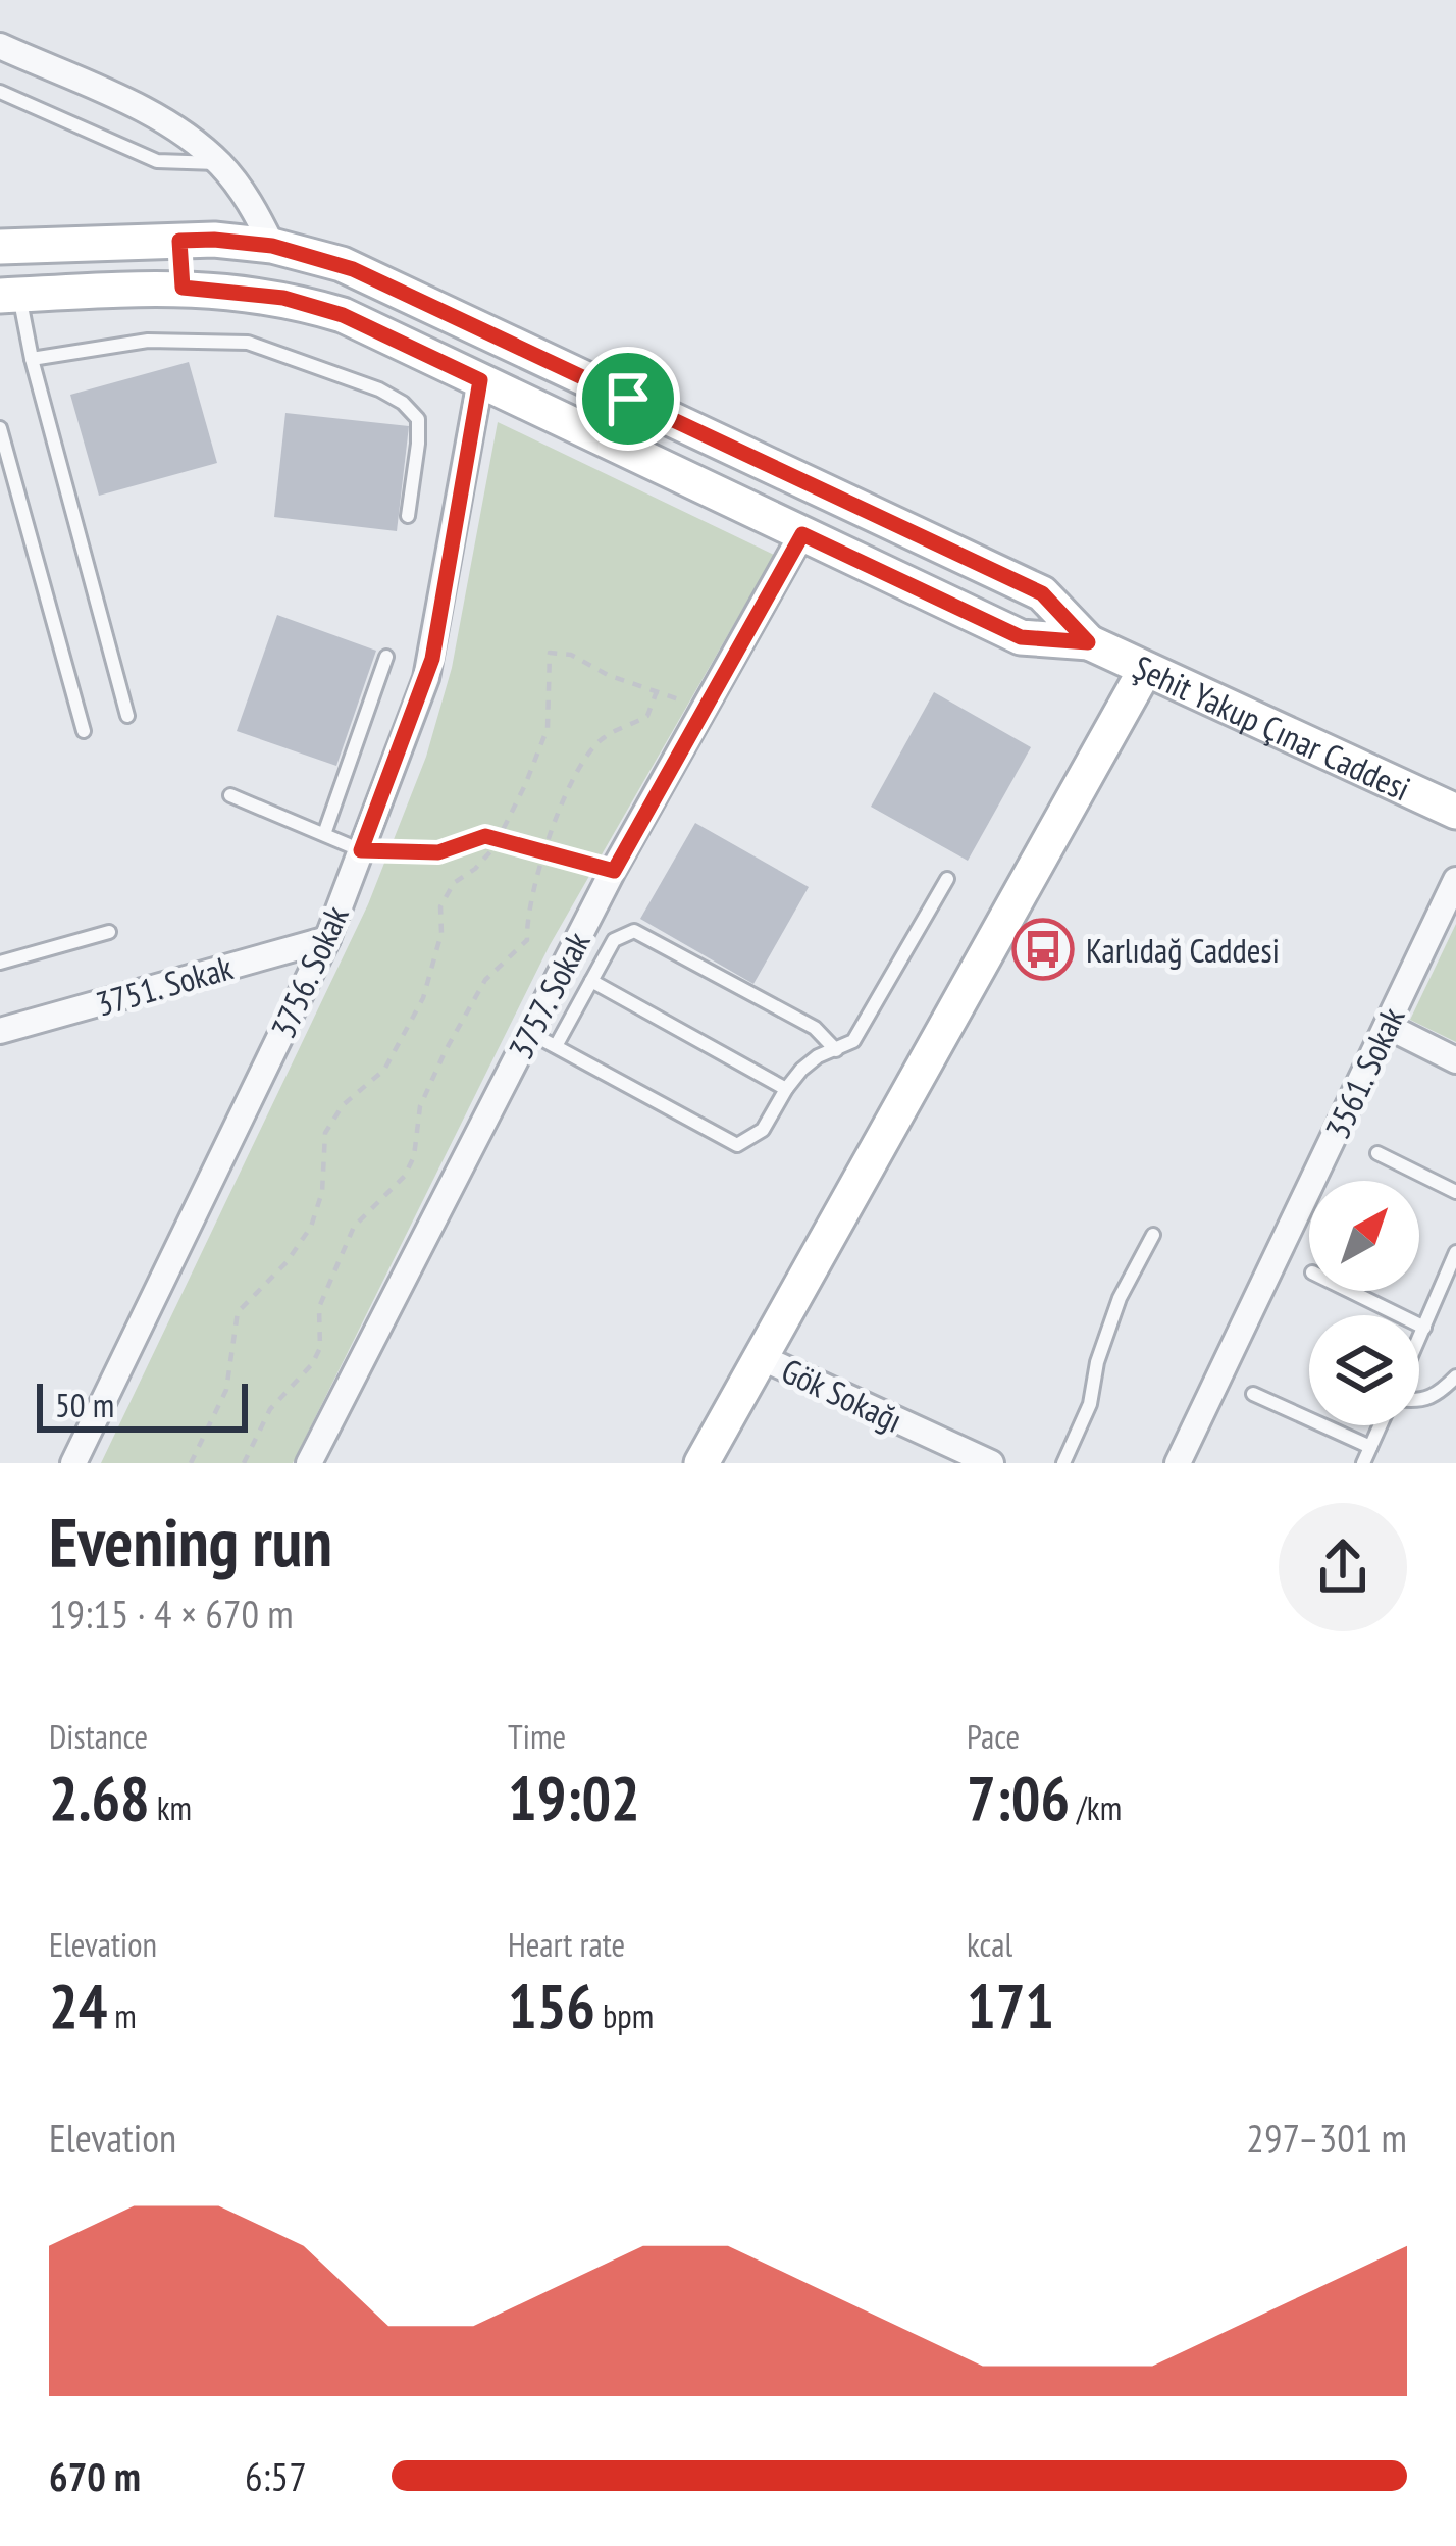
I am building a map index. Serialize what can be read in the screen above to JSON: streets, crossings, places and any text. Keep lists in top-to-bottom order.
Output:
{
  "streets": {
    "main road": ["Şehit Yakup Çınar Caddesi"],
    "street": [
      "3756. Sokak",
      "3751. Sokak",
      "3757. Sokak",
      "3561. Sokak",
      "Gök Sokağı"
    ]
  },
  "crossings": [
    ["3756. Sokak", "3751. Sokak"]
  ],
  "places": {
    "bus stop": ["Karlıdağ Caddesi"]
  },
  "scale_bar": "50 m",
  "north": "top right",
  "page": {
    "scale": "50 m",
    "heading": ["Evening run", "19:15 · 4 × 670 m"],
    "stats": [
      ["Distance", "2.68 km"],
      ["Time", "19:02"],
      ["Pace", "7:06 /km"],
      ["Elevation", "24 m"],
      ["Heart rate", "156 bpm"],
      ["kcal", "171"]
    ],
    "chart": ["Elevation", "297–301 m"],
    "list": [
      {
        "name": "670 m",
        "note": "6:57"
      }
    ]
  }
}
